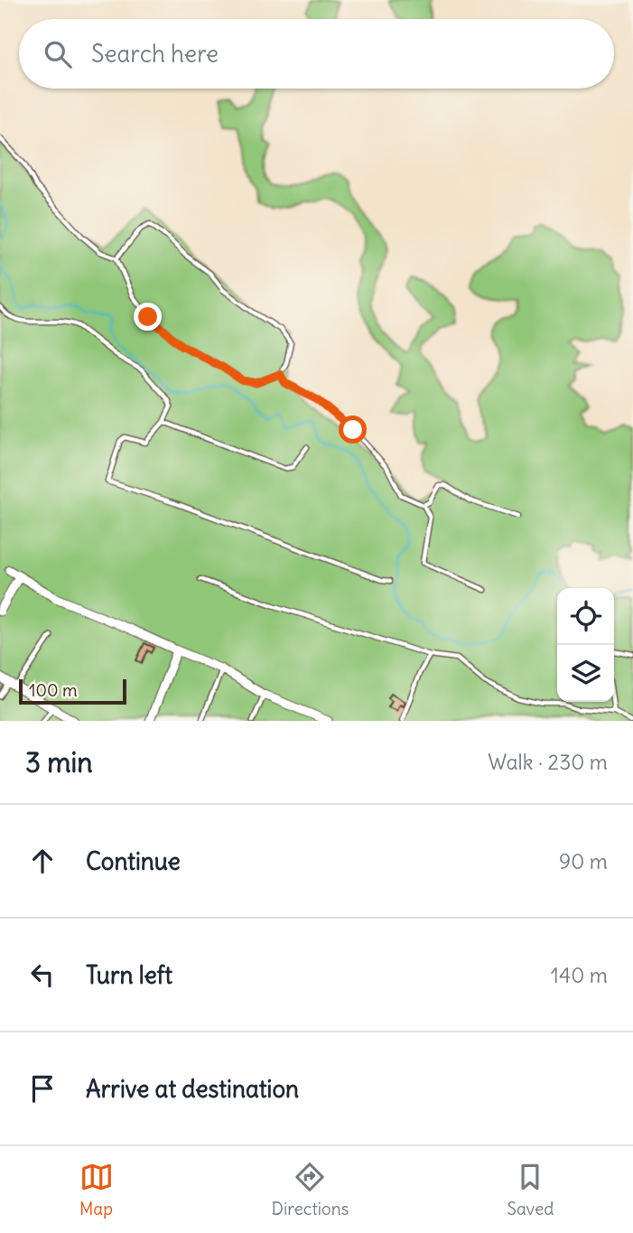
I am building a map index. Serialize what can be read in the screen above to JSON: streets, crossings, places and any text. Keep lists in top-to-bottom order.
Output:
{
  "scale_bar": "100 m",
  "page": {
    "search": "Search here",
    "scale": "100 m",
    "heading": ["3 min", "Walk · 230 m"],
    "list": [
      ["Continue", "90 m"],
      ["Turn left", "140 m"],
      "Arrive at destination"
    ],
    "nav": ["Map", "Directions", "Saved"]
  }
}
